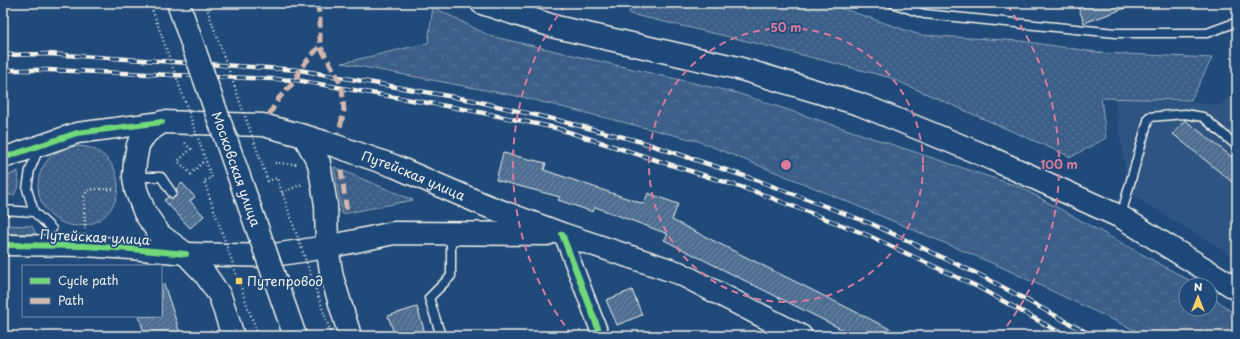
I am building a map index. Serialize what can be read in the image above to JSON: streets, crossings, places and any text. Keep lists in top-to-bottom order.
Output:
{
  "streets": {
    "main road": ["Московская улица", "Путейская улица"]
  },
  "places": {
    "transit": ["Путепровод"]
  },
  "legend": ["Cycle path", "Path"],
  "north": "top",
  "rings": ["50 m", "100 m"]
}
